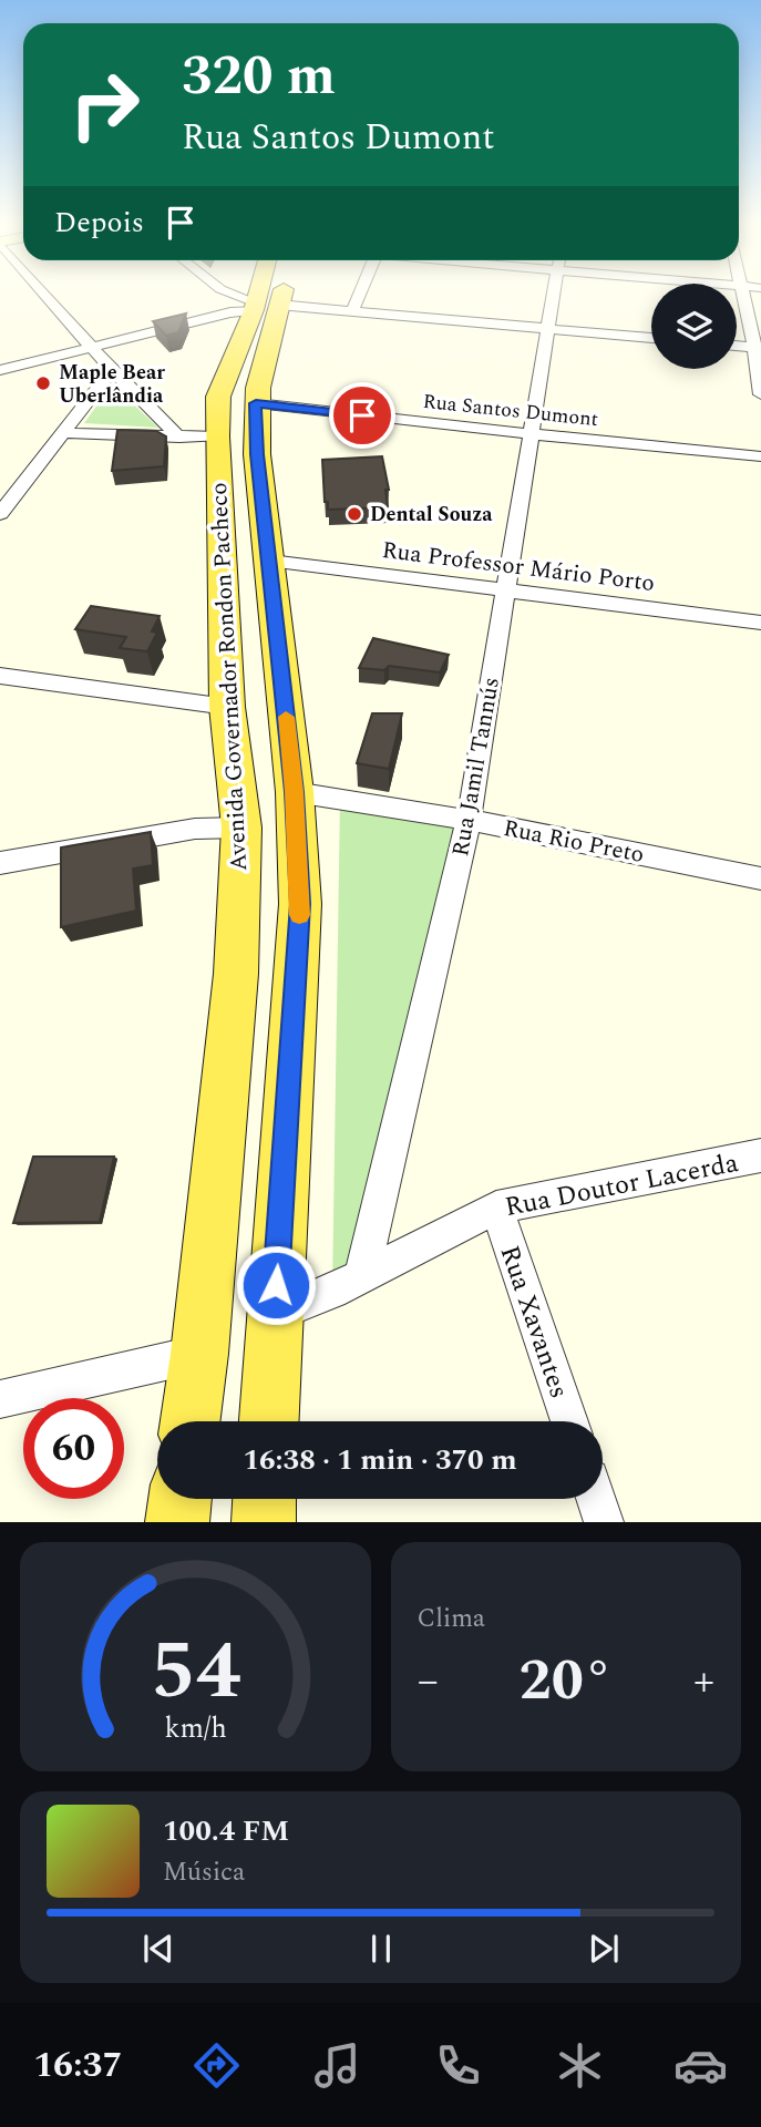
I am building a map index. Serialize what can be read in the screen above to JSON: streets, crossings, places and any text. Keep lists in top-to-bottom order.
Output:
{
  "streets": {
    "main road": ["Avenida Governador Rondon Pacheco"],
    "street": [
      "Rua Santos Dumont",
      "Rua Professor Mário Porto",
      "Rua Jamil Tannús",
      "Rua Rio Preto",
      "Rua Doutor Lacerda",
      "Rua Xavantes"
    ]
  },
  "crossings": [
    ["Rua Santos Dumont", "Avenida Governador Rondon Pacheco"],
    ["Rua Santos Dumont", "Rua Jamil Tannús"],
    ["Rua Professor Mário Porto", "Avenida Governador Rondon Pacheco"],
    ["Rua Professor Mário Porto", "Rua Jamil Tannús"],
    ["Avenida Governador Rondon Pacheco", "Rua Rio Preto"],
    ["Avenida Governador Rondon Pacheco", "Rua Doutor Lacerda"],
    ["Rua Jamil Tannús", "Rua Rio Preto"],
    ["Rua Jamil Tannús", "Rua Doutor Lacerda"],
    ["Rua Doutor Lacerda", "Rua Xavantes"]
  ],
  "places": ["Maple Bear Uberlândia", "Dental Souza"],
  "page": {
    "turn": ["320 m", "Rua Santos Dumont"],
    "then": "Depois",
    "limit": "60",
    "trip": "16:38 · 1 min · 370 m",
    "tile": "Clima",
    "heat": ["−", "20°", "+"],
    "song": ["100.4 FM", "Música"],
    "tabs": "16:37",
    "gauge": ["54", "km/h"]
  }
}
